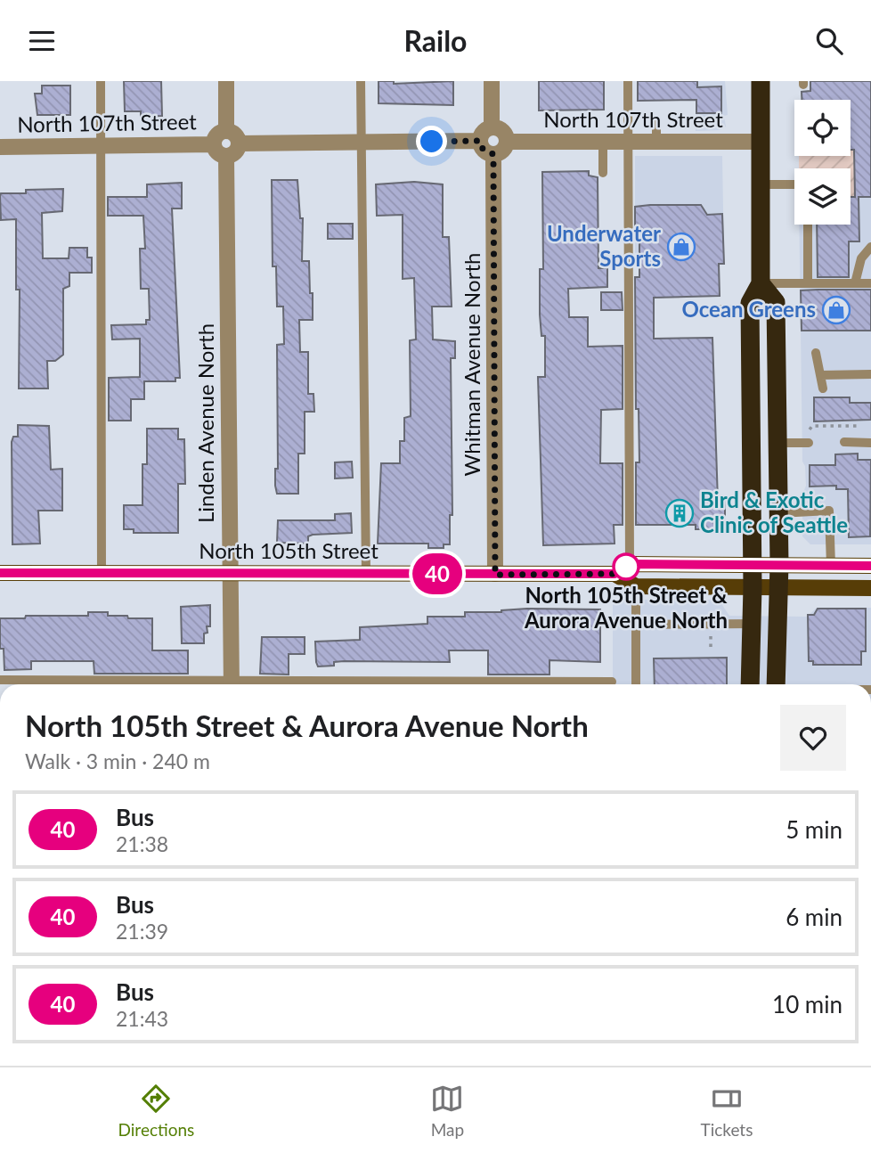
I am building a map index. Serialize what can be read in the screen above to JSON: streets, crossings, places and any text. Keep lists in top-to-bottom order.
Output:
{
  "streets": {
    "main road": ["North 105th Street"],
    "street": ["North 107th Street", "Whitman Avenue North", "Linden Avenue North"]
  },
  "crossings": [
    ["North 107th Street", "Whitman Avenue North"],
    ["North 107th Street", "Linden Avenue North"],
    ["Whitman Avenue North", "North 105th Street"],
    ["Linden Avenue North", "North 105th Street"]
  ],
  "places": {
    "shop": ["Underwater Sports", "Ocean Greens"],
    "building": ["Bird & Exotic Clinic of Seattle"],
    "other": ["North 105th Street & Aurora Avenue North"]
  },
  "lines": ["bus line 40"],
  "page": {
    "header": "Railo",
    "on_map": "40",
    "heading": ["North 105th Street & Aurora Avenue North", "Walk · 3 min · 240 m"],
    "list": [
      {
        "mark": "40",
        "name": "Bus",
        "note": "21:38",
        "value": "5 min"
      },
      {
        "mark": "40",
        "name": "Bus",
        "note": "21:39",
        "value": "6 min"
      },
      {
        "mark": "40",
        "name": "Bus",
        "note": "21:43",
        "value": "10 min"
      }
    ],
    "tabs": ["Directions", "Map", "Tickets"]
  }
}
